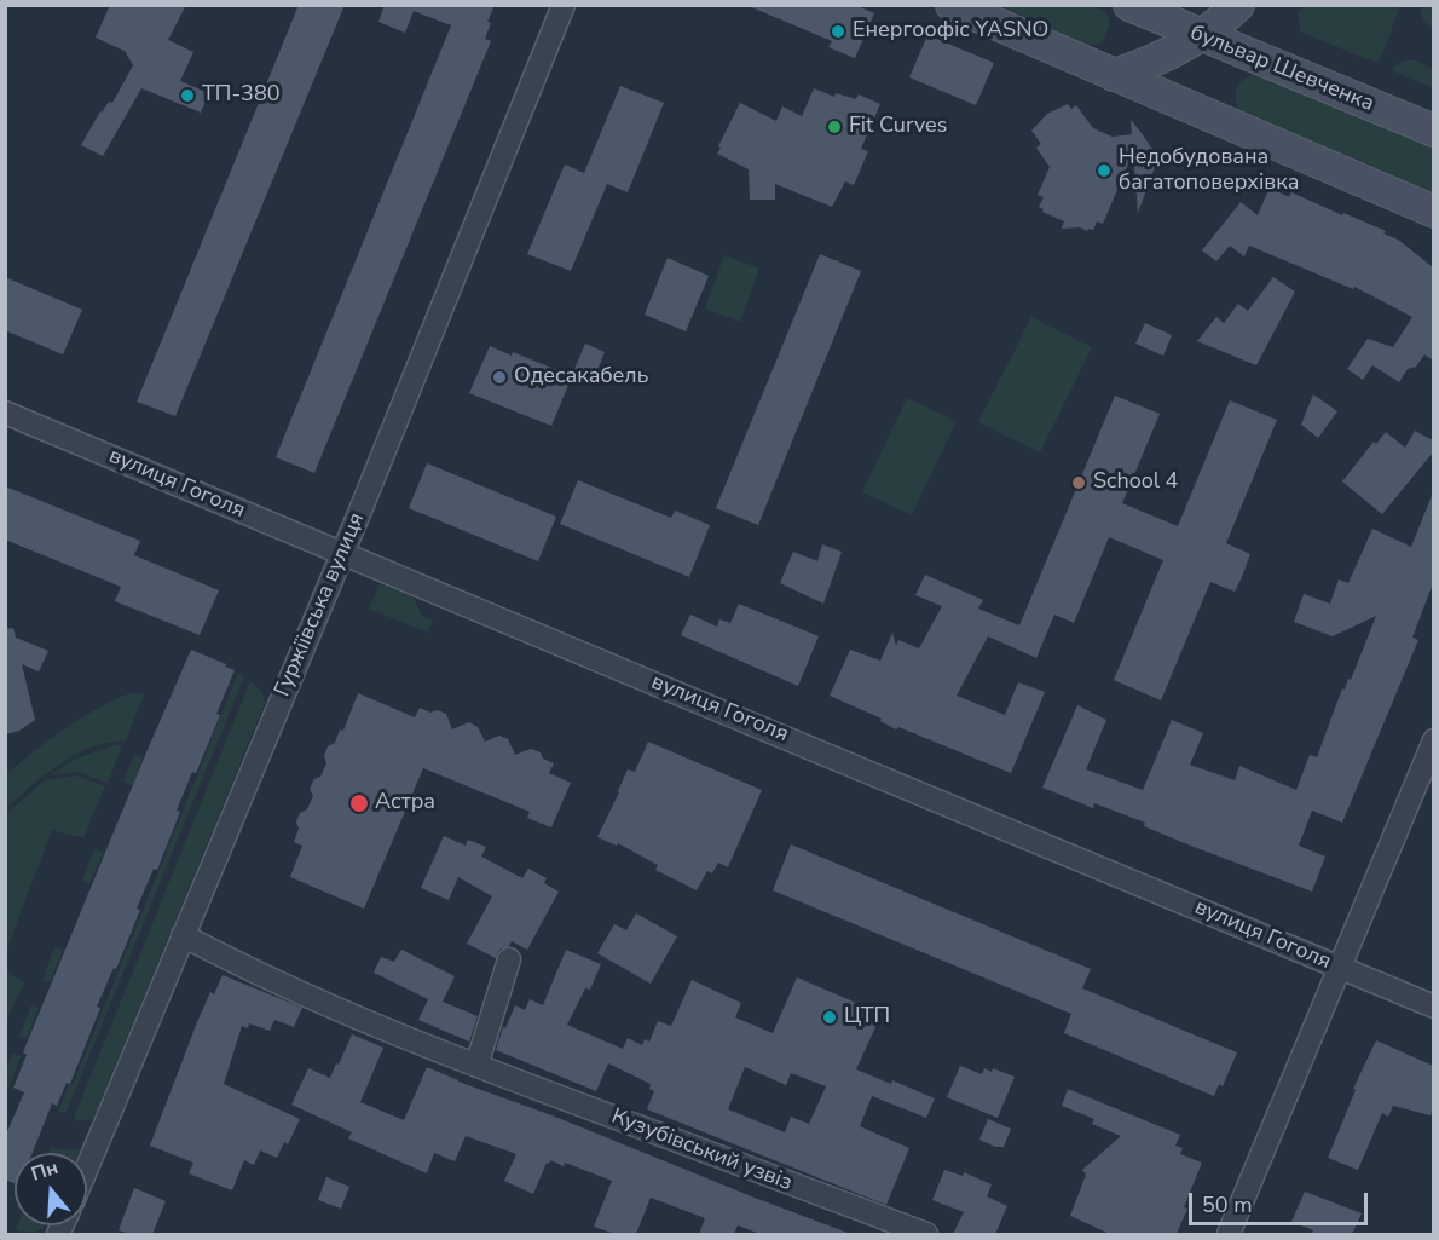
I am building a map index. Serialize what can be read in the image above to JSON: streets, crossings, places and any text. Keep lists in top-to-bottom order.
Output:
{
  "streets": {
    "main road": ["бульвар Шевченка"],
    "street": ["вулиця Гоголя", "Гуржіївська вулиця", "Кузубівський узвіз"]
  },
  "crossings": [
    ["вулиця Гоголя", "Гуржіївська вулиця"],
    ["Гуржіївська вулиця", "Кузубівський узвіз"]
  ],
  "places": [
    "Енергоофіс YASNO",
    "ТП-380",
    "Fit Curves",
    "Недобудована багатоповерхівка",
    "Одесакабель",
    "School 4",
    "Астра",
    "ЦТП"
  ],
  "scale_bar": "50 m",
  "north": "top"
}
